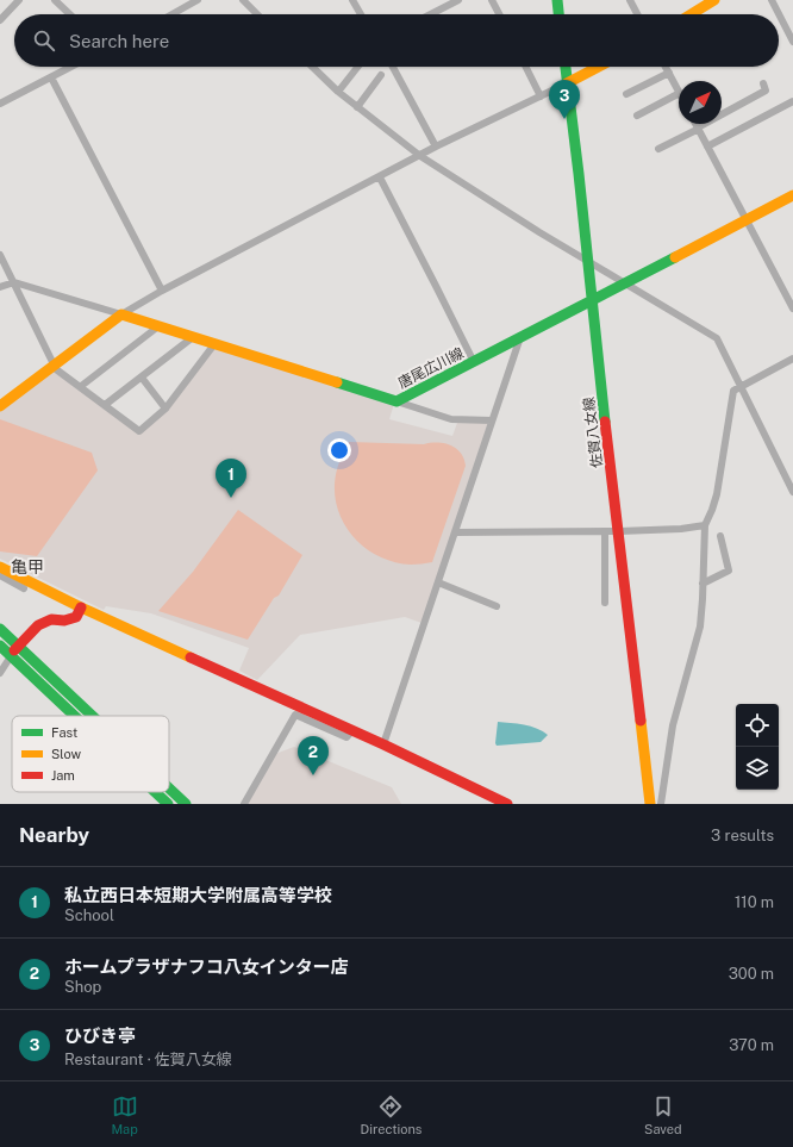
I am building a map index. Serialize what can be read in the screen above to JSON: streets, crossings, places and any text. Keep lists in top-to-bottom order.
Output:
{
  "streets": {
    "main road": ["唐尾広川線", "佐賀八女線"]
  },
  "crossings": [
    ["唐尾広川線", "佐賀八女線"]
  ],
  "districts": ["亀甲"],
  "legend": ["Fast", "Slow", "Jam"],
  "north": "top right",
  "page": {
    "search": "Search here",
    "pins": ["3", "1", "2"],
    "heading": ["Nearby", "3 results"],
    "list": [
      {
        "mark": "1",
        "name": "私立西日本短期大学附属高等学校",
        "note": "School",
        "value": "110 m"
      },
      {
        "mark": "2",
        "name": "ホームプラザナフコ八女インター店",
        "note": "Shop",
        "value": "300 m"
      },
      {
        "mark": "3",
        "name": "ひびき亭",
        "note": "Restaurant · 佐賀八女線",
        "value": "370 m"
      }
    ],
    "nav": ["Map", "Directions", "Saved"]
  }
}
